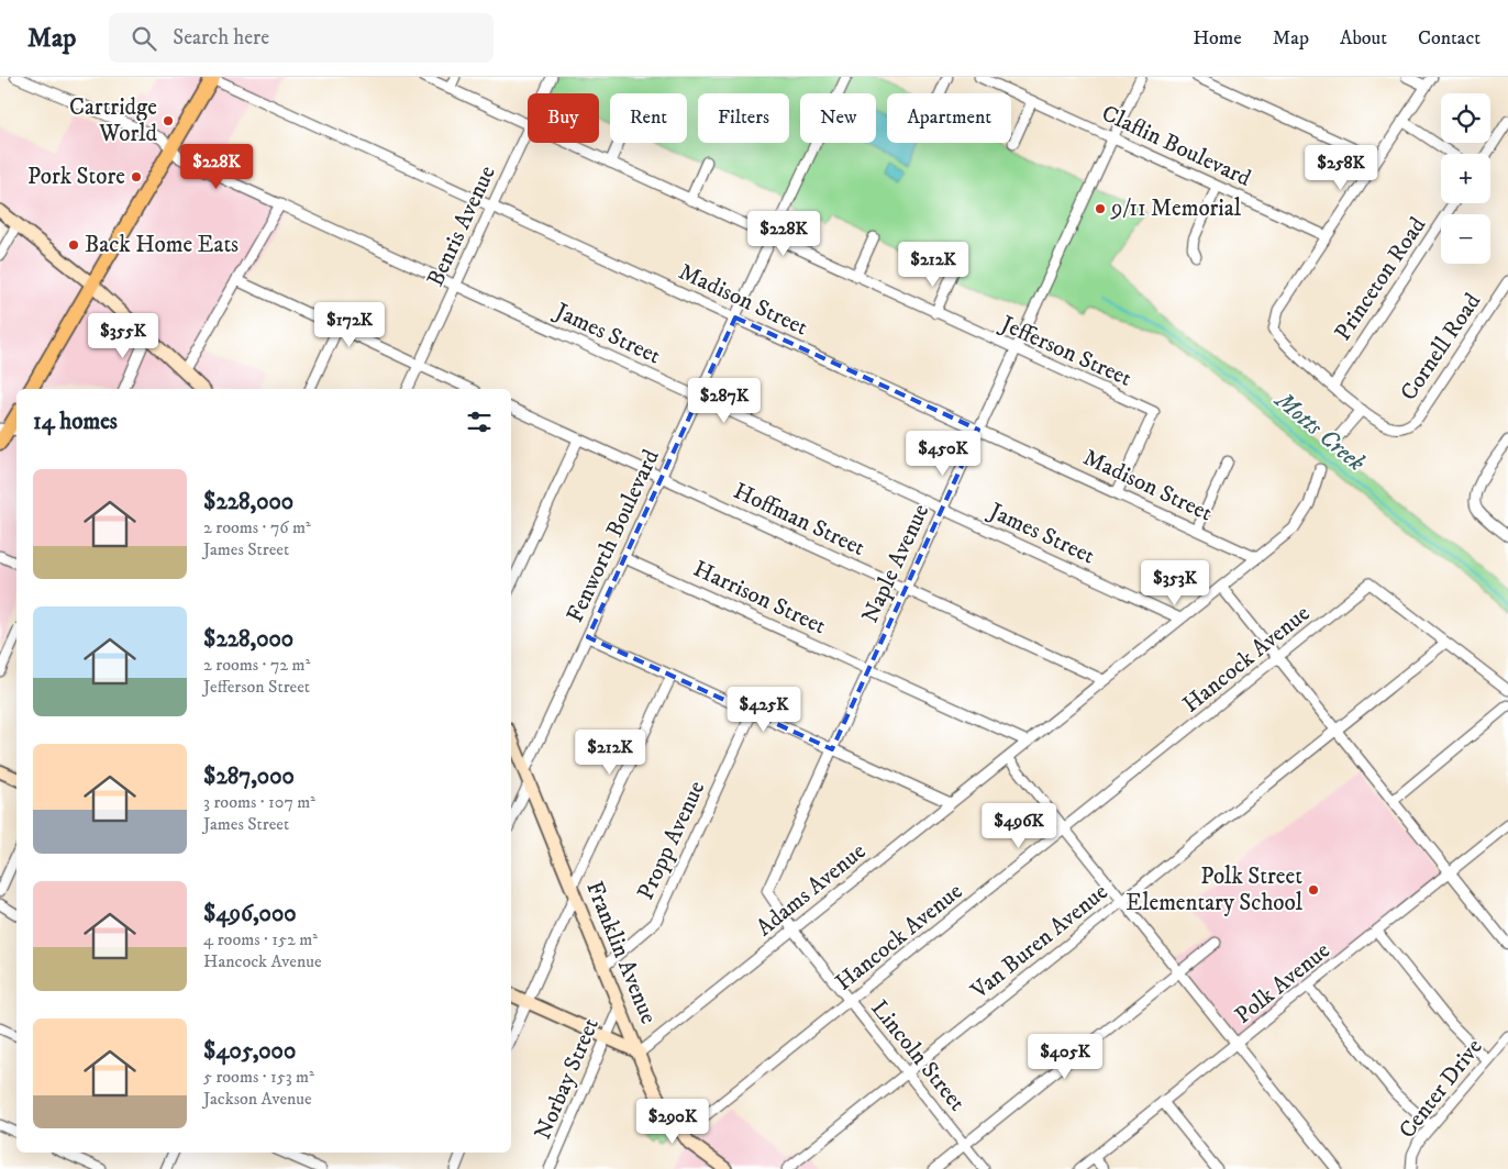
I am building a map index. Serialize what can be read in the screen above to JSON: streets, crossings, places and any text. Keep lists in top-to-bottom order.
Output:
{
  "streets": {
    "main road": ["Franklin Avenue"],
    "street": [
      "Claflin Boulevard",
      "Benris Avenue",
      "Princeton Road",
      "Madison Street",
      "James Street",
      "Cornell Road",
      "Jefferson Street",
      "Hoffman Street",
      "Fenworth Boulevard",
      "Naple Avenue",
      "Harrison Street",
      "Hancock Avenue",
      "Propp Avenue",
      "Adams Avenue",
      "Van Buren Avenue",
      "Polk Avenue",
      "Lincoln Street",
      "Norbay Street",
      "Center Drive"
    ]
  },
  "crossings": [
    ["Claflin Boulevard", "Naple Avenue"],
    ["Benris Avenue", "Madison Street"],
    ["Benris Avenue", "James Street"],
    ["Madison Street", "Jefferson Street"],
    ["Madison Street", "Fenworth Boulevard"],
    ["Madison Street", "Naple Avenue"],
    ["James Street", "Fenworth Boulevard"],
    ["James Street", "Naple Avenue"],
    ["Jefferson Street", "Fenworth Boulevard"],
    ["Jefferson Street", "Naple Avenue"],
    ["Hoffman Street", "Fenworth Boulevard"],
    ["Hoffman Street", "Naple Avenue"],
    ["Fenworth Boulevard", "Harrison Street"],
    ["Fenworth Boulevard", "Franklin Avenue"],
    ["Naple Avenue", "Harrison Street"],
    ["Naple Avenue", "Lincoln Street"],
    ["Harrison Street", "Adams Avenue"],
    ["Hancock Avenue", "Van Buren Avenue"],
    ["Hancock Avenue", "Franklin Avenue"],
    ["Hancock Avenue", "Lincoln Street"],
    ["Propp Avenue", "Franklin Avenue"],
    ["Adams Avenue", "Franklin Avenue"],
    ["Adams Avenue", "Lincoln Street"],
    ["Van Buren Avenue", "Lincoln Street"],
    ["Franklin Avenue", "Norbay Street"]
  ],
  "water": ["Motts Creek"],
  "places": [
    "Cartridge World",
    "Pork Store",
    "9/11 Memorial",
    "Back Home Eats",
    "Polk Street Elementary School"
  ],
  "page": {
    "header": "Map",
    "search": "Search here",
    "nav": [
      "Home",
      "Map",
      "About",
      "Contact"
    ],
    "map_buttons": ["+", "−"],
    "chip": [
      "Buy",
      "Rent",
      "Filters",
      "New",
      "Apartment"
    ],
    "price": [
      "$228K",
      "$258K",
      "$228K",
      "$212K",
      "$172K",
      "$355K",
      "$287K",
      "$450K",
      "$353K",
      "$425K",
      "$212K",
      "$496K",
      "$405K",
      "$290K"
    ],
    "heading": "14 homes",
    "list": [
      {
        "name": "$228,000",
        "note": "2 rooms · 76 m² · James Street"
      },
      {
        "name": "$228,000",
        "note": "2 rooms · 72 m² · Jefferson Street"
      },
      {
        "name": "$287,000",
        "note": "3 rooms · 107 m² · James Street"
      },
      {
        "name": "$496,000",
        "note": "4 rooms · 152 m² · Hancock Avenue"
      },
      {
        "name": "$405,000",
        "note": "5 rooms · 153 m² · Jackson Avenue"
      }
    ]
  }
}
